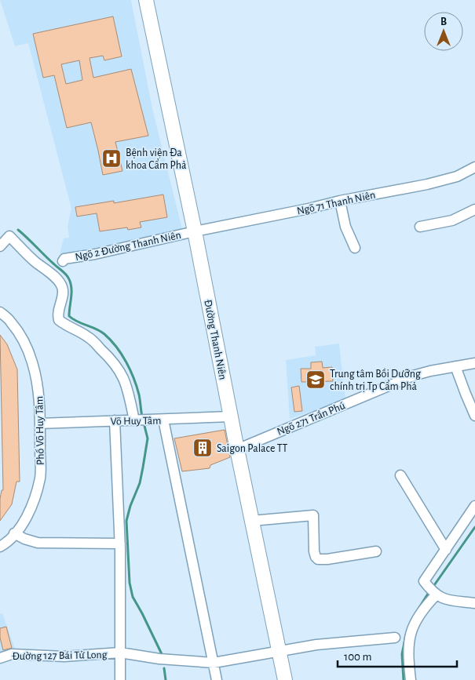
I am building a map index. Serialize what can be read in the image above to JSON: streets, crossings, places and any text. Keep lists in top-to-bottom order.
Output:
{
  "streets": {
    "street": [
      "Ngõ 71 Thanh Niên",
      "Ngõ 2 Đường Thanh Niên",
      "Đường Thanh Niên",
      "Ngõ 271 Trần Phú",
      "Võ Huy Tâm",
      "Phố Võ Huy Tâm",
      "Đường 127 Bái Tử Long"
    ]
  },
  "crossings": [
    ["Ngõ 71 Thanh Niên", "Ngõ 2 Đường Thanh Niên"],
    ["Ngõ 71 Thanh Niên", "Đường Thanh Niên"],
    ["Ngõ 2 Đường Thanh Niên", "Đường Thanh Niên"],
    ["Đường Thanh Niên", "Ngõ 271 Trần Phú"],
    ["Đường Thanh Niên", "Võ Huy Tâm"],
    ["Đường Thanh Niên", "Đường 127 Bái Tử Long"],
    ["Võ Huy Tâm", "Phố Võ Huy Tâm"]
  ],
  "places": {
    "hospital": ["Bệnh viện Đa khoa Cẩm Phả"],
    "school or university": ["Trung tâm Bồi Dưỡng chính trị Tp Cẩm Phả"],
    "building": ["Saigon Palace TT"]
  },
  "scale_bar": "100 m",
  "north": "top"
}
